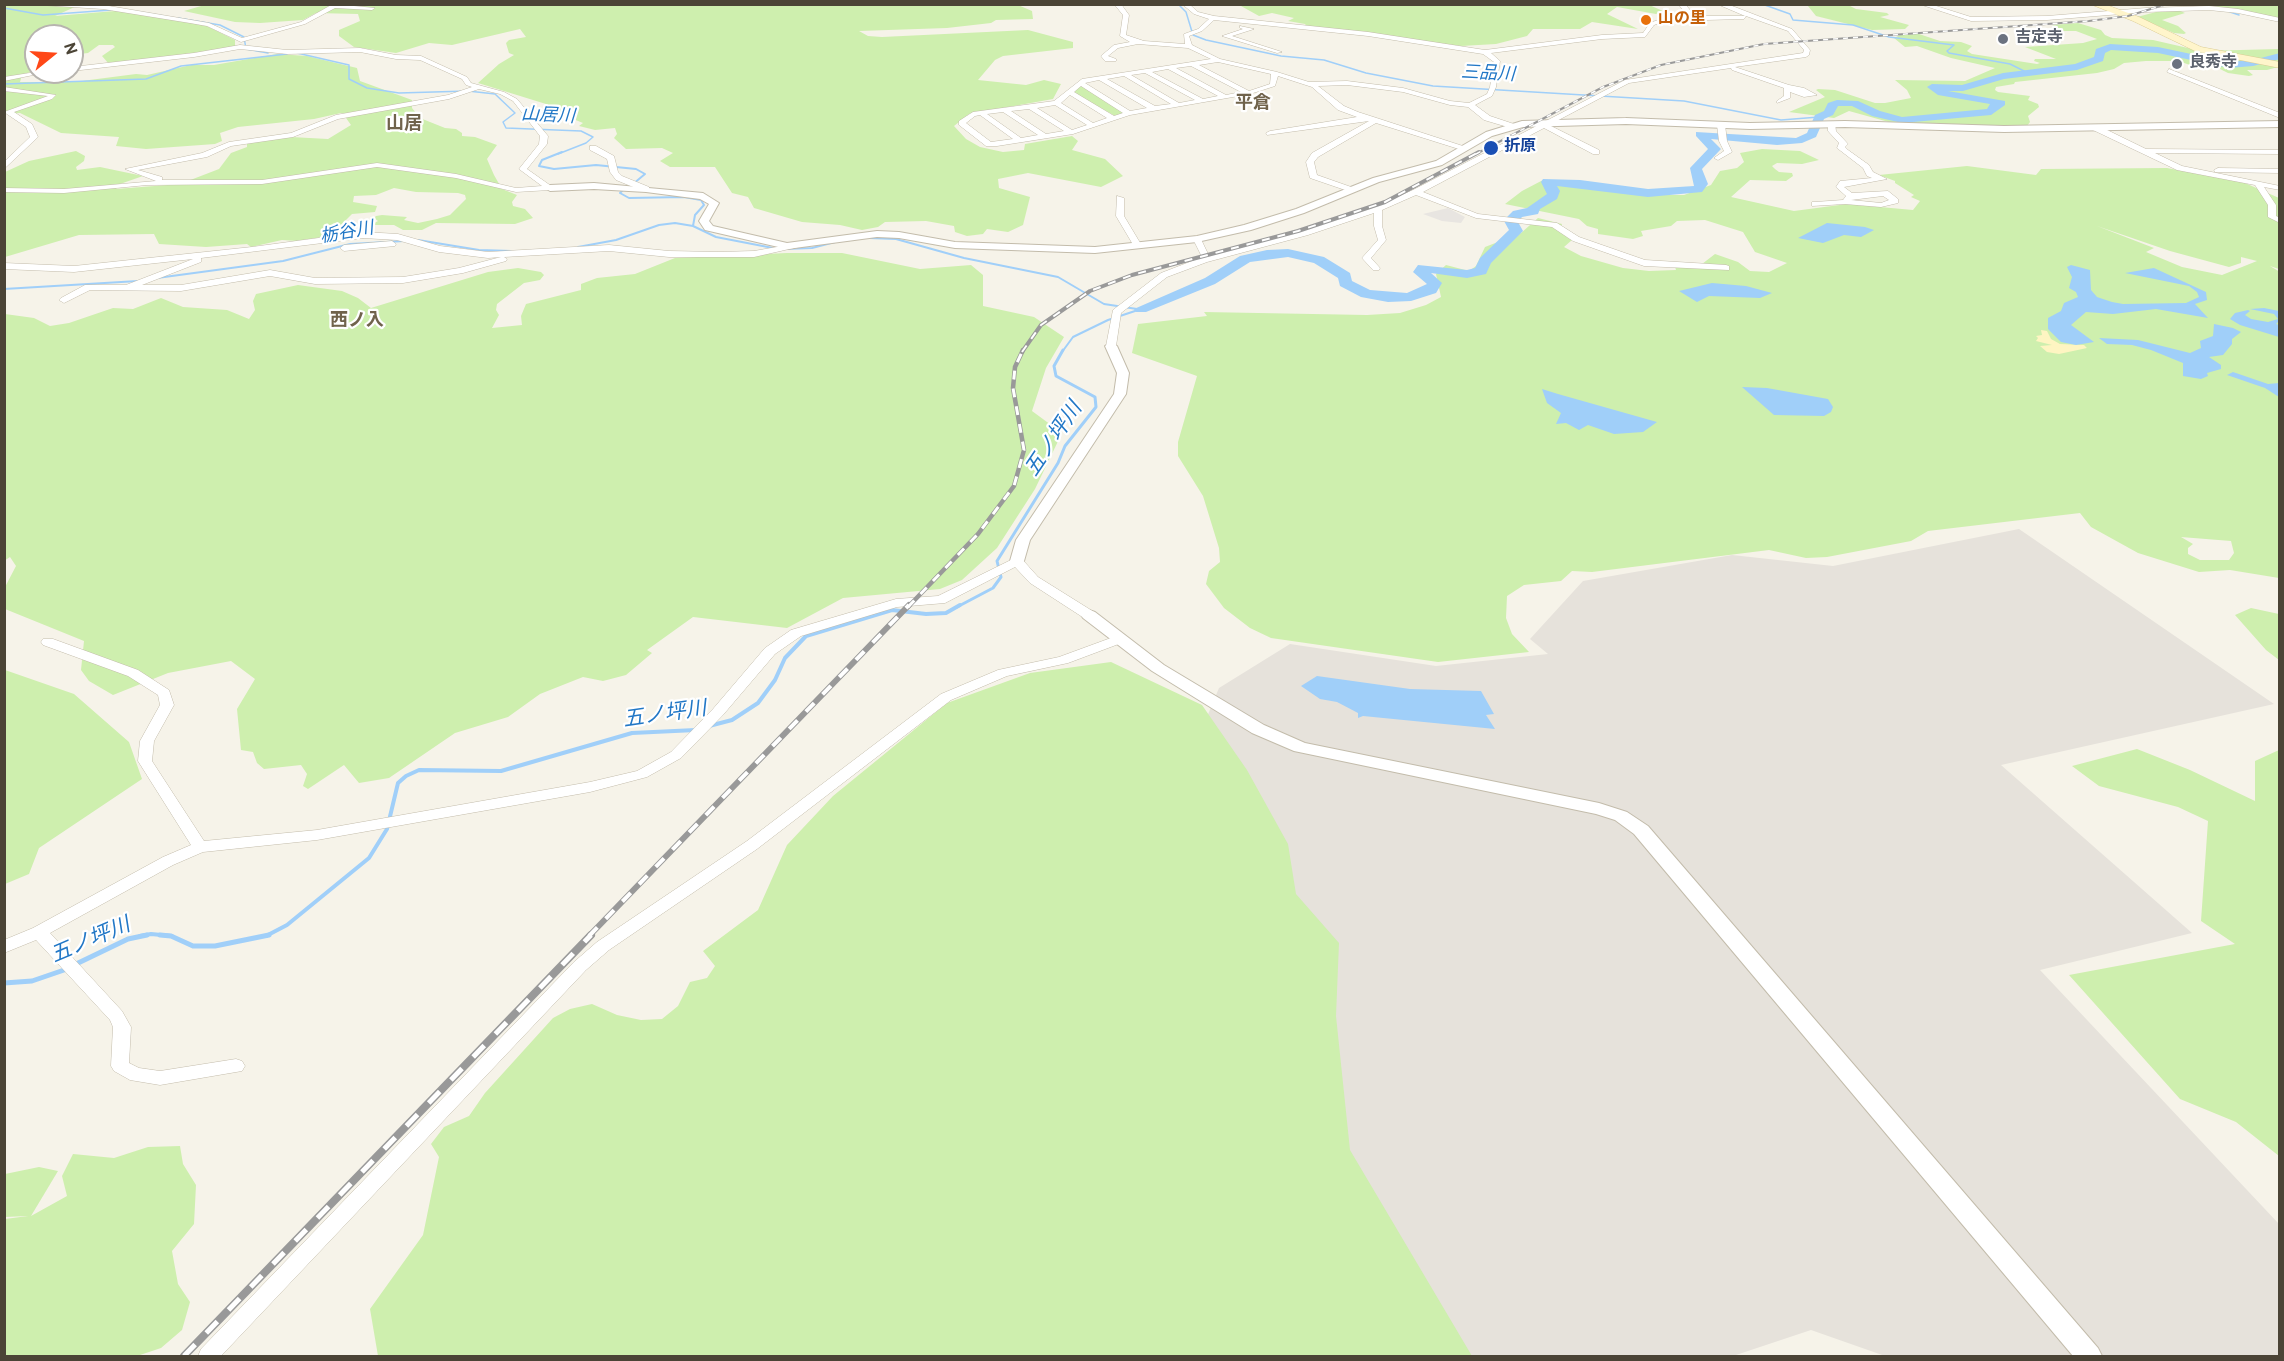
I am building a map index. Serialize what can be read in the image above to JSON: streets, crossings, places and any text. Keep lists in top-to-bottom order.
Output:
{
  "districts": ["平倉", "山居", "西ノ入"],
  "water": [
    "三品川",
    "山居川",
    "栃谷川",
    "五ノ坪川"
  ],
  "places": [
    "山の里",
    "吉定寺",
    "良秀寺",
    "折原"
  ],
  "north": "right"
}
